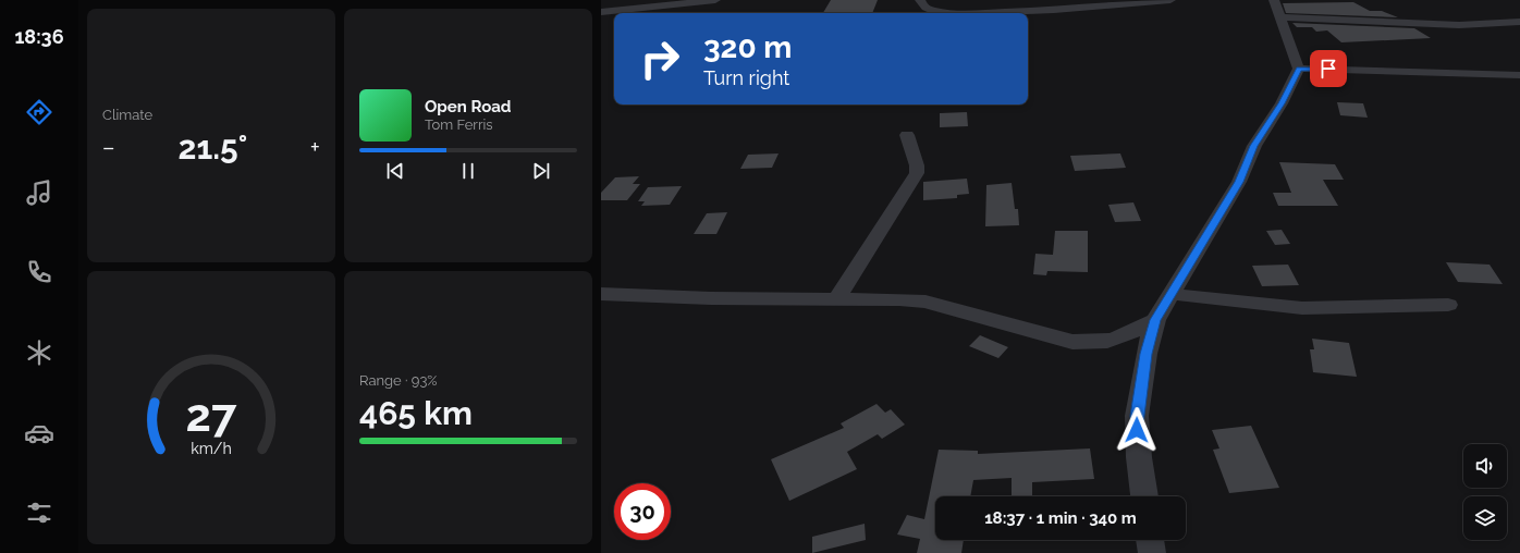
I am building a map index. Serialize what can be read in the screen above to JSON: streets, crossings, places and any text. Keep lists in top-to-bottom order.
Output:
{
  "page": {
    "tabs": "18:36",
    "tile": [
      "Climate",
      ["Range · 93%", "465 km"]
    ],
    "turn": ["320 m", "Turn right"],
    "song": ["Open Road", "Tom Ferris"],
    "heat": ["−", "21.5°", "+"],
    "limit": "30",
    "trip": "18:37 · 1 min · 340 m",
    "gauge": ["27", "km/h"]
  }
}
